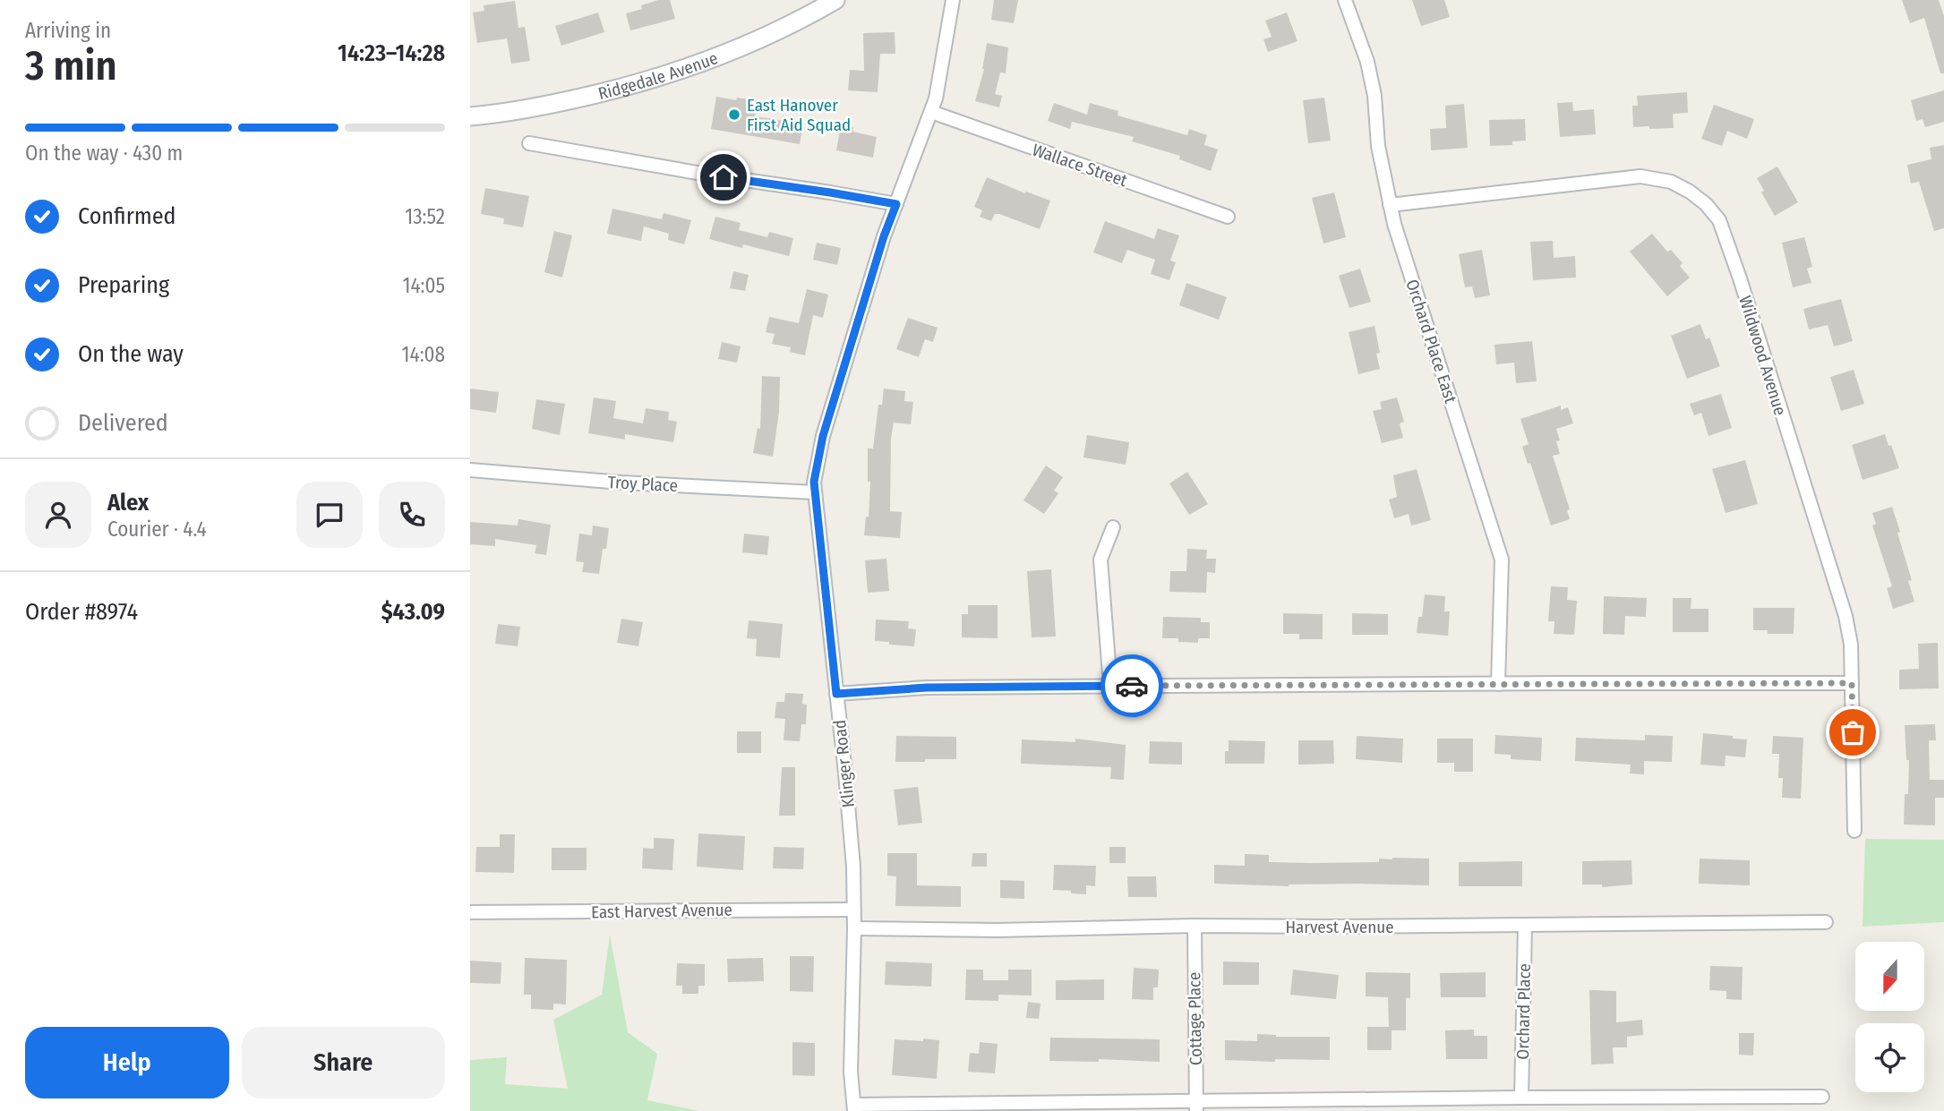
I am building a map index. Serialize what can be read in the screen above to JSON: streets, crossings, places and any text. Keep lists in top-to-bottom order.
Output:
{
  "streets": {
    "main road": ["Ridgedale Avenue"],
    "street": [
      "Wallace Street",
      "Orchard Place East",
      "Wildwood Avenue",
      "Troy Place",
      "Klinger Road",
      "East Harvest Avenue",
      "Harvest Avenue",
      "Orchard Place",
      "Cottage Place"
    ]
  },
  "crossings": [
    ["Wallace Street", "Klinger Road"],
    ["Orchard Place East", "Wildwood Avenue"],
    ["Troy Place", "Klinger Road"],
    ["Klinger Road", "East Harvest Avenue"],
    ["Klinger Road", "Harvest Avenue"],
    ["Harvest Avenue", "Orchard Place"],
    ["Harvest Avenue", "Cottage Place"]
  ],
  "places": ["East Hanover First Aid Squad"],
  "north": "bottom",
  "page": {
    "heading": ["3 min", "Arriving in", "14:23–14:28"],
    "panel": [
      "Alex",
      "Courier · 4.4",
      "Order #8974",
      "$43.09"
    ],
    "bar": "On the way · 430 m",
    "list": [
      ["Confirmed", "13:52"],
      ["Preparing", "14:05"],
      ["On the way", "14:08"],
      "Delivered"
    ],
    "buttons": ["Help", "Share"]
  }
}
